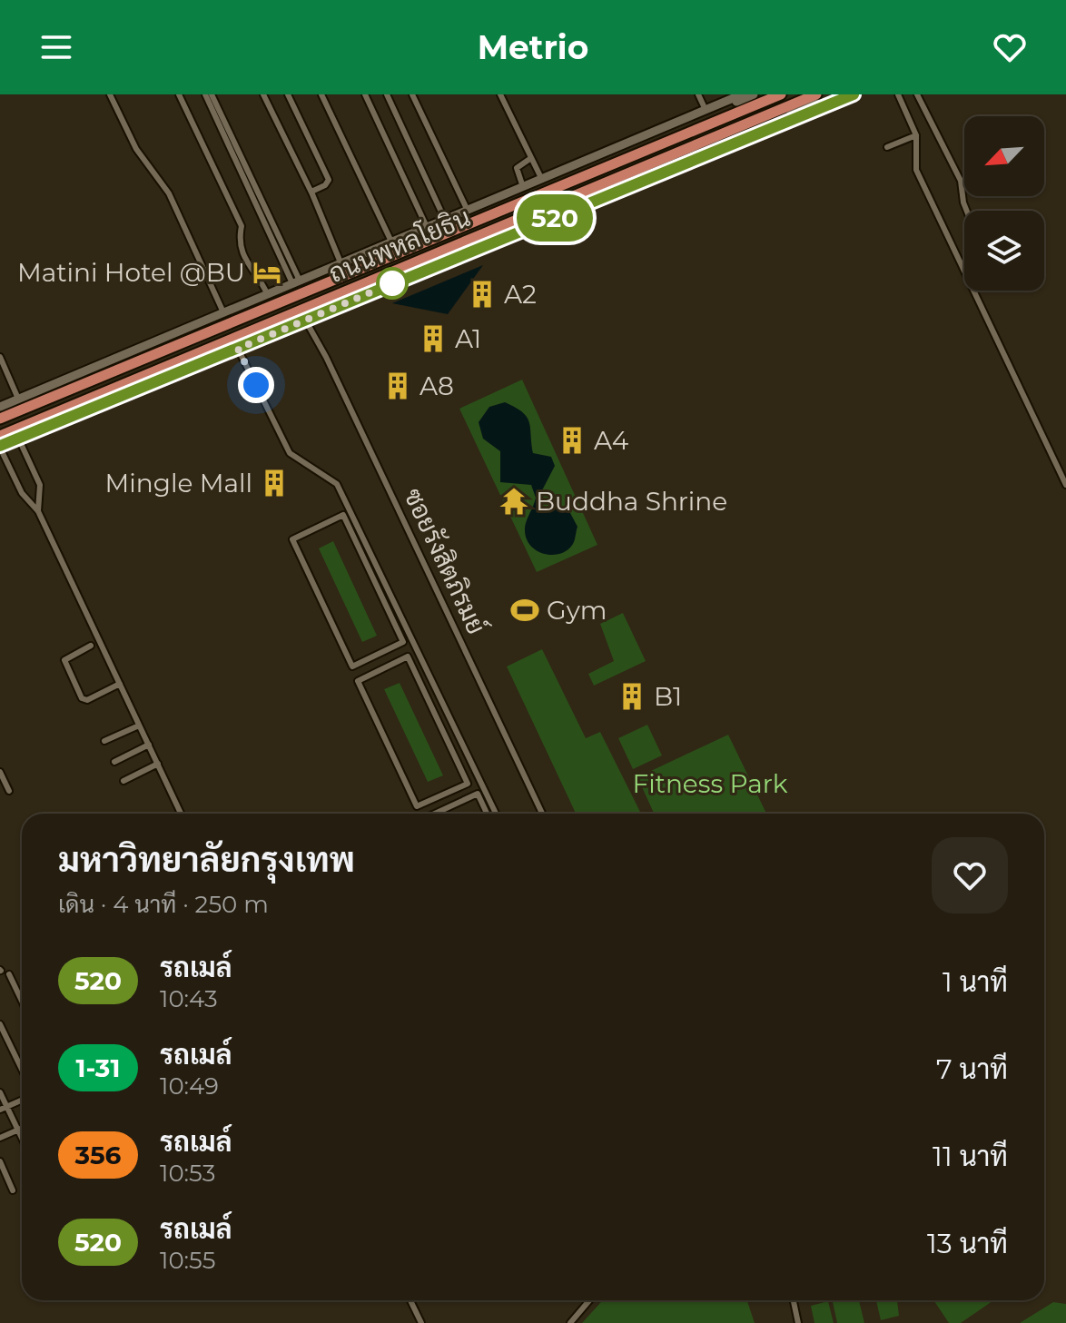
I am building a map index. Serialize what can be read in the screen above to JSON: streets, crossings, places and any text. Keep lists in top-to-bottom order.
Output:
{
  "streets": {
    "highway": ["ถนนพหลโยธิน"],
    "street": ["ซอยรังสิตภิรมย์"]
  },
  "crossings": [
    ["ถนนพหลโยธิน", "ซอยรังสิตภิรมย์"]
  ],
  "parks": ["Fitness Park"],
  "places": {
    "hotel": ["Matini Hotel @BU"],
    "building": [
      "A2",
      "A1",
      "A8",
      "A4",
      "Mingle Mall",
      "B1"
    ],
    "temple": ["Buddha Shrine"],
    "sports": ["Gym"]
  },
  "lines": ["bus line 520"],
  "north": "bottom left",
  "page": {
    "header": "Metrio",
    "on_map": "520",
    "heading": ["มหาวิทยาลัยกรุงเทพ", "เดิน · 4 นาที · 250 m"],
    "list": [
      {
        "mark": "520",
        "name": "รถเมล์",
        "note": "10:43",
        "value": "1 นาที"
      },
      {
        "mark": "1-31",
        "name": "รถเมล์",
        "note": "10:49",
        "value": "7 นาที"
      },
      {
        "mark": "356",
        "name": "รถเมล์",
        "note": "10:53",
        "value": "11 นาที"
      },
      {
        "mark": "520",
        "name": "รถเมล์",
        "note": "10:55",
        "value": "13 นาที"
      }
    ]
  }
}
